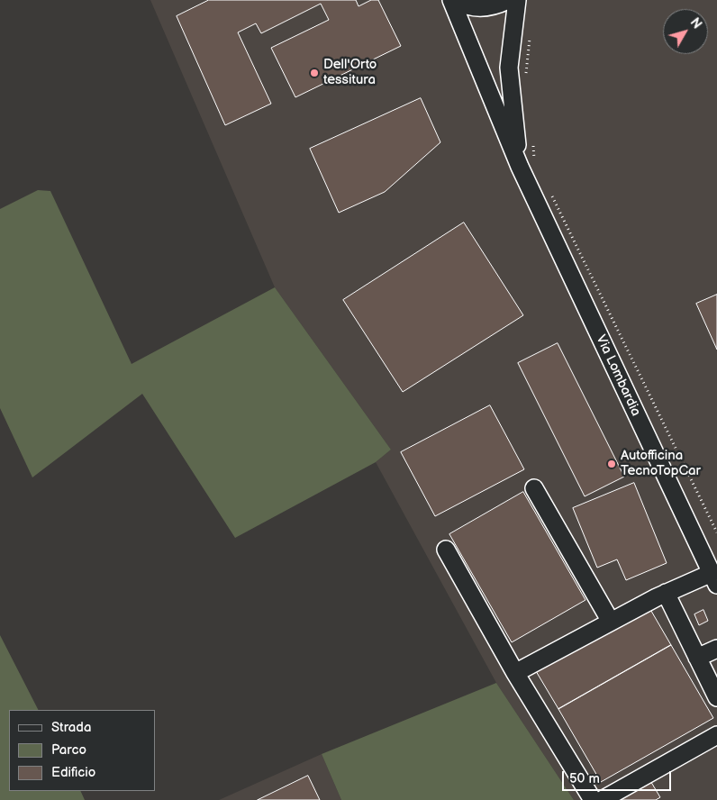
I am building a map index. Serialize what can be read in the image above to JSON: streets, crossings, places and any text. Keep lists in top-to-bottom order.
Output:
{
  "streets": {
    "street": ["Via Lombardia"]
  },
  "places": ["Dell'Orto tessitura", "Autofficina TecnoTopCar"],
  "legend": ["Strada", "Parco", "Edificio"],
  "scale_bar": "50 m",
  "north": "top right"
}
